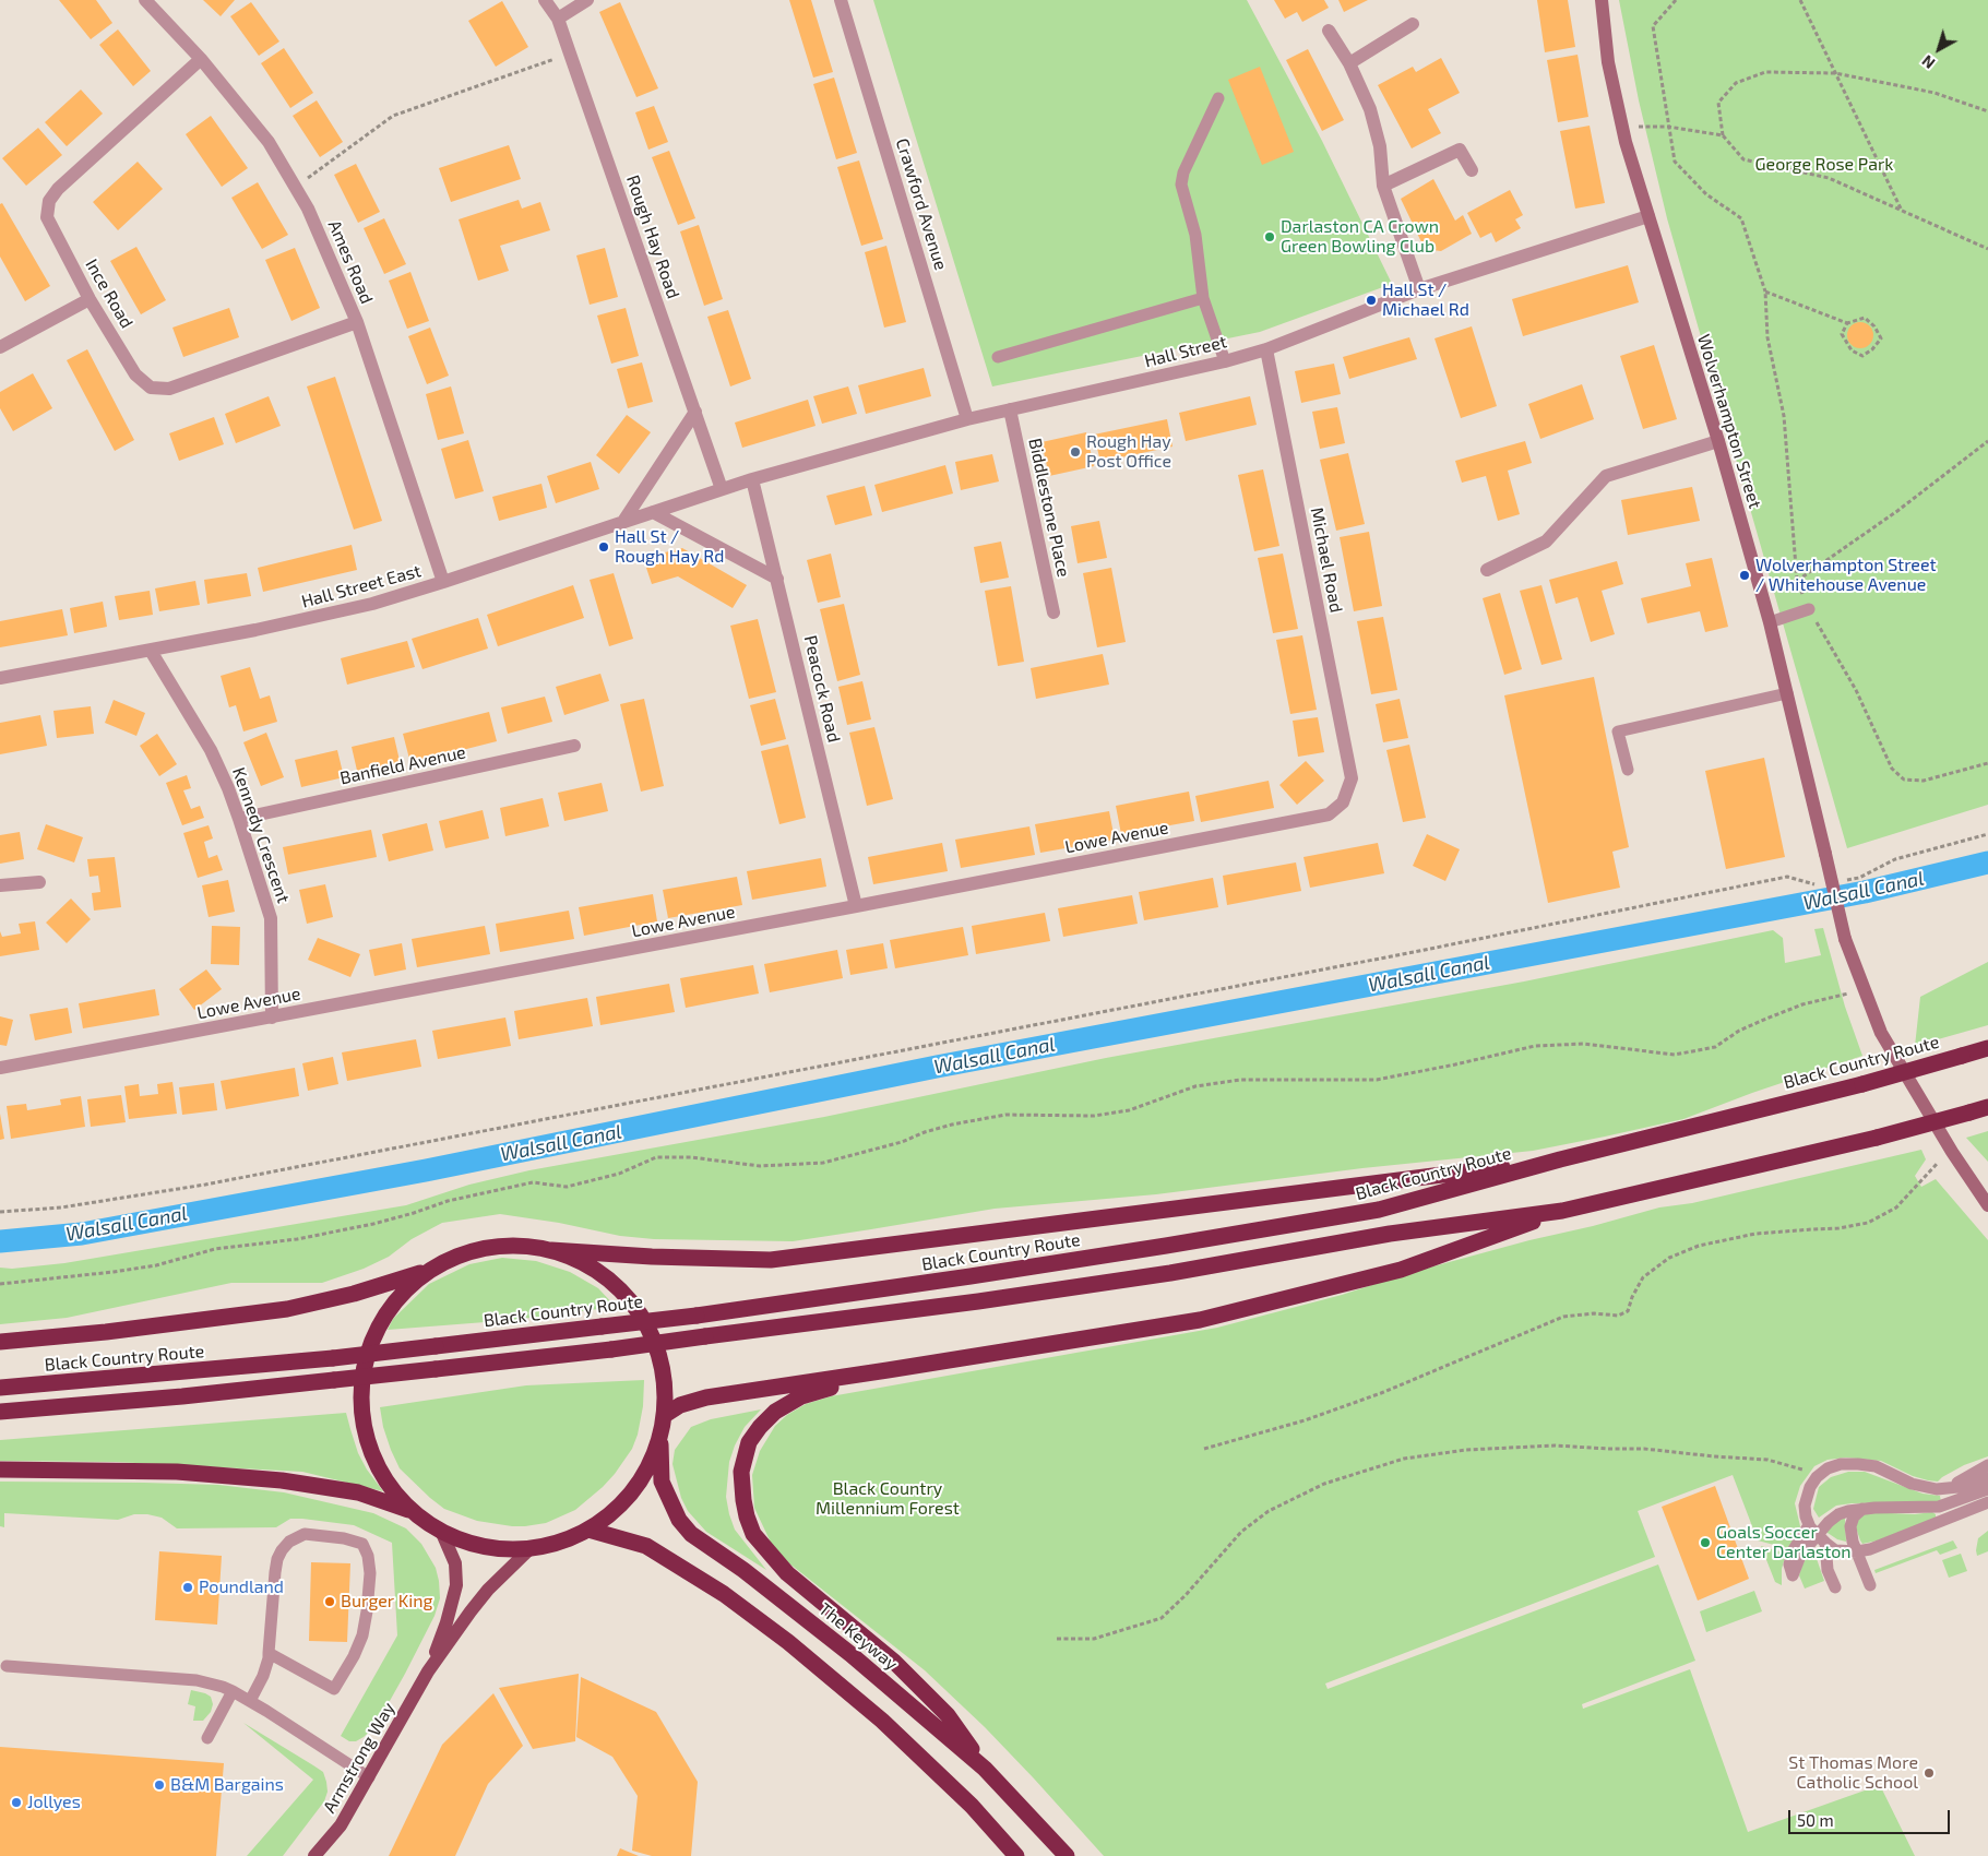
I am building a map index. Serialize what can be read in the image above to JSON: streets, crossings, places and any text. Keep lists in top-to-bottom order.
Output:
{
  "streets": {
    "highway": ["Black Country Route", "The Keyway"],
    "main road": ["Armstrong Way"],
    "street": [
      "Crawford Avenue",
      "Rough Hay Road",
      "Ames Road",
      "Ince Road",
      "Hall Street",
      "Wolverhampton Street",
      "Biddlestone Place",
      "Michael Road",
      "Hall Street East",
      "Peacock Road",
      "Banfield Avenue",
      "Kennedy Crescent",
      "Lowe Avenue"
    ]
  },
  "crossings": [
    ["Crawford Avenue", "Hall Street"],
    ["Rough Hay Road", "Hall Street"],
    ["Rough Hay Road", "Hall Street East"],
    ["Ames Road", "Ince Road"],
    ["Ames Road", "Hall Street East"],
    ["Hall Street", "Wolverhampton Street"],
    ["Hall Street", "Biddlestone Place"],
    ["Hall Street", "Michael Road"],
    ["Hall Street", "Hall Street East"],
    ["Hall Street", "Peacock Road"],
    ["Michael Road", "Lowe Avenue"],
    ["Hall Street East", "Kennedy Crescent"],
    ["Peacock Road", "Lowe Avenue"],
    ["Banfield Avenue", "Kennedy Crescent"],
    ["Kennedy Crescent", "Lowe Avenue"]
  ],
  "water": ["Walsall Canal"],
  "parks": ["George Rose Park", "Black Country Millennium Forest"],
  "places": [
    "Darlaston CA Crown Green Bowling Club",
    "Hall St / Michael Rd",
    "Rough Hay Post Office",
    "Hall St / Rough Hay Rd",
    "Wolverhampton Street / Whitehouse Avenue",
    "Goals Soccer Center Darlaston",
    "Poundland",
    "Burger King",
    "St Thomas More Catholic School",
    "B&M Bargains",
    "Jollyes"
  ],
  "scale_bar": "50 m",
  "north": "bottom left"
}
